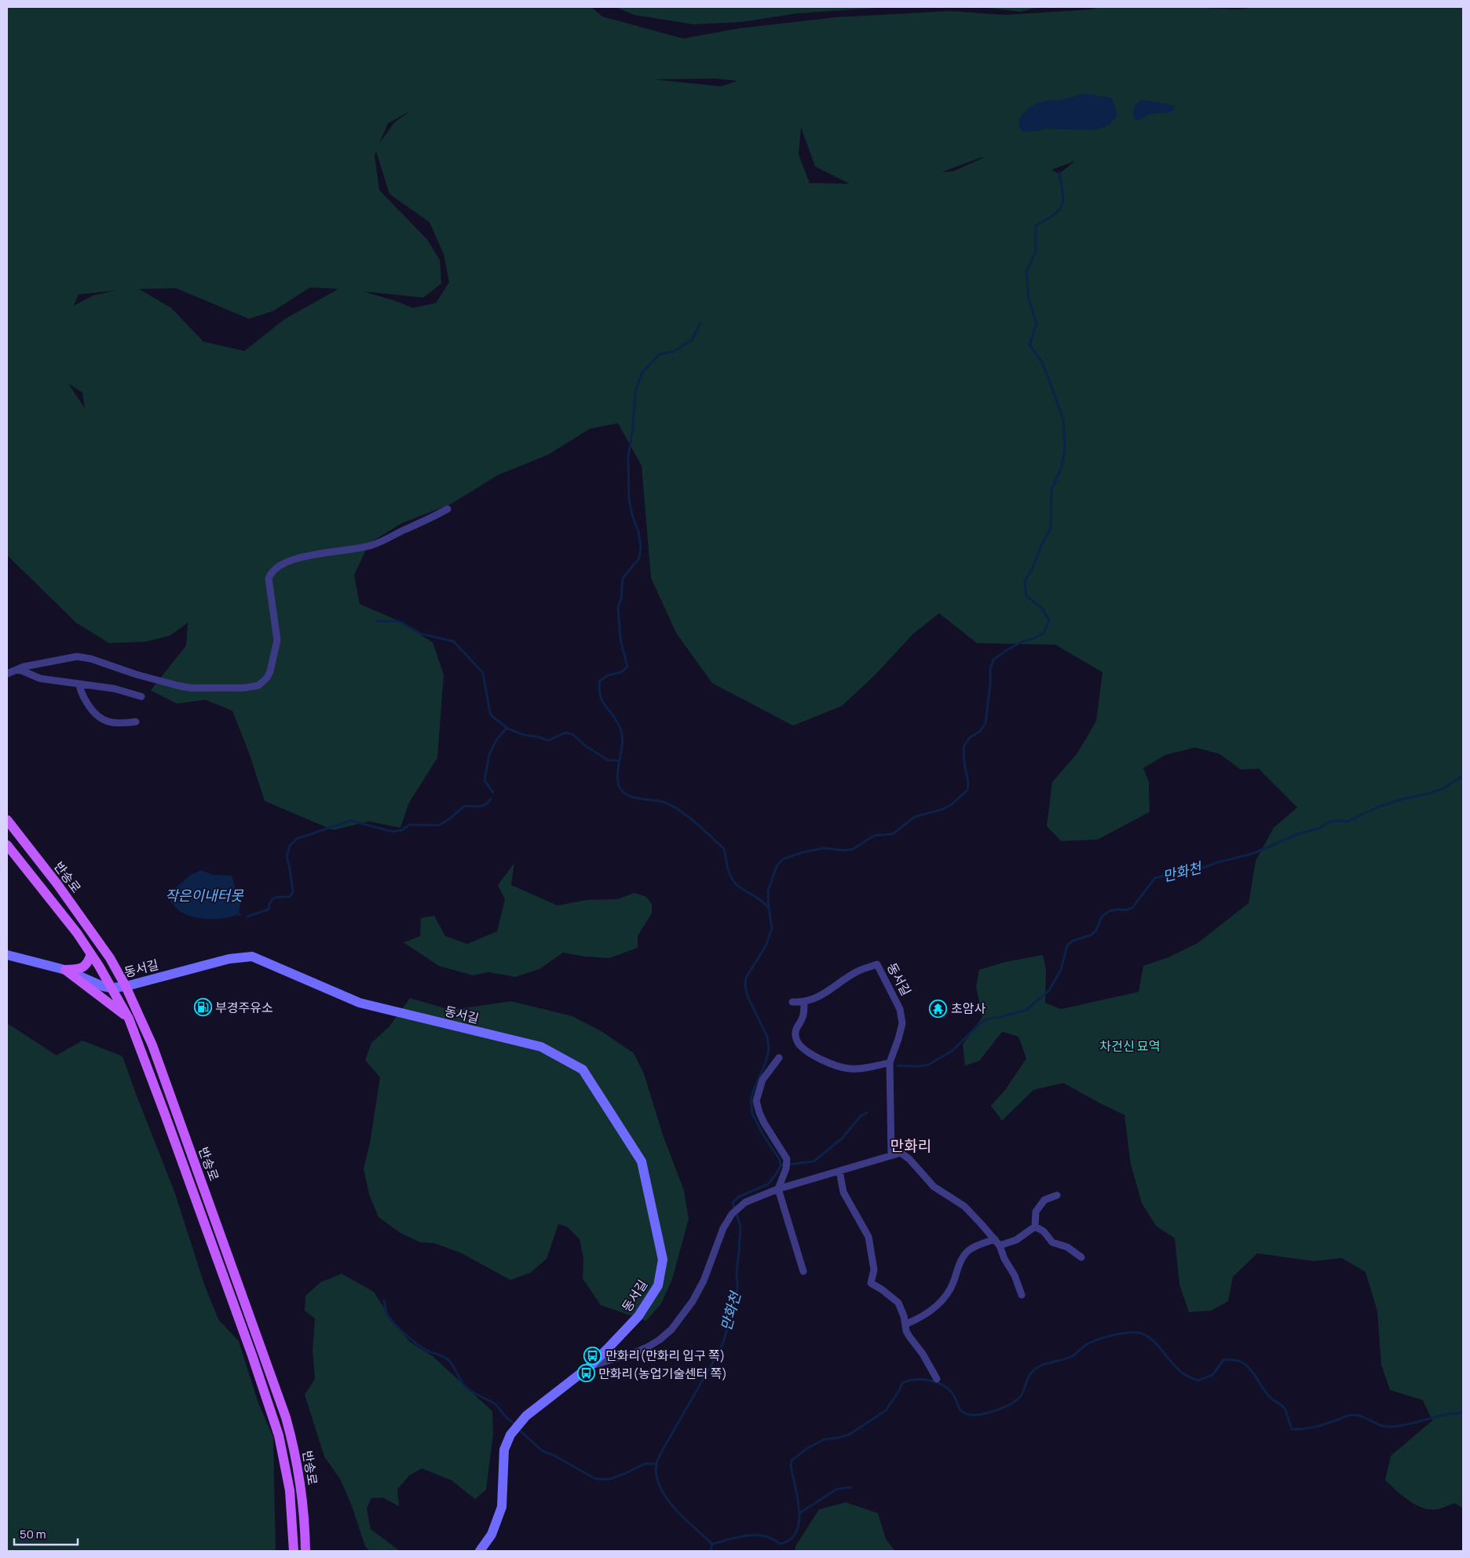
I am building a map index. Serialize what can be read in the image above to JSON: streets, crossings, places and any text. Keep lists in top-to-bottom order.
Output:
{
  "streets": {
    "main road": ["반송로"],
    "street": ["동서길"]
  },
  "crossings": [
    ["반송로", "동서길"]
  ],
  "districts": ["만화리"],
  "water": ["만화천", "작은이내터못"],
  "parks": ["차건신 묘역"],
  "places": {
    "fuel station": ["부경주유소"],
    "temple": ["초암사"],
    "bus stop": ["만화리(만화리 입구 쪽)", "만화리(농업기술센터 쪽)"]
  },
  "scale_bar": "50 m"
}
